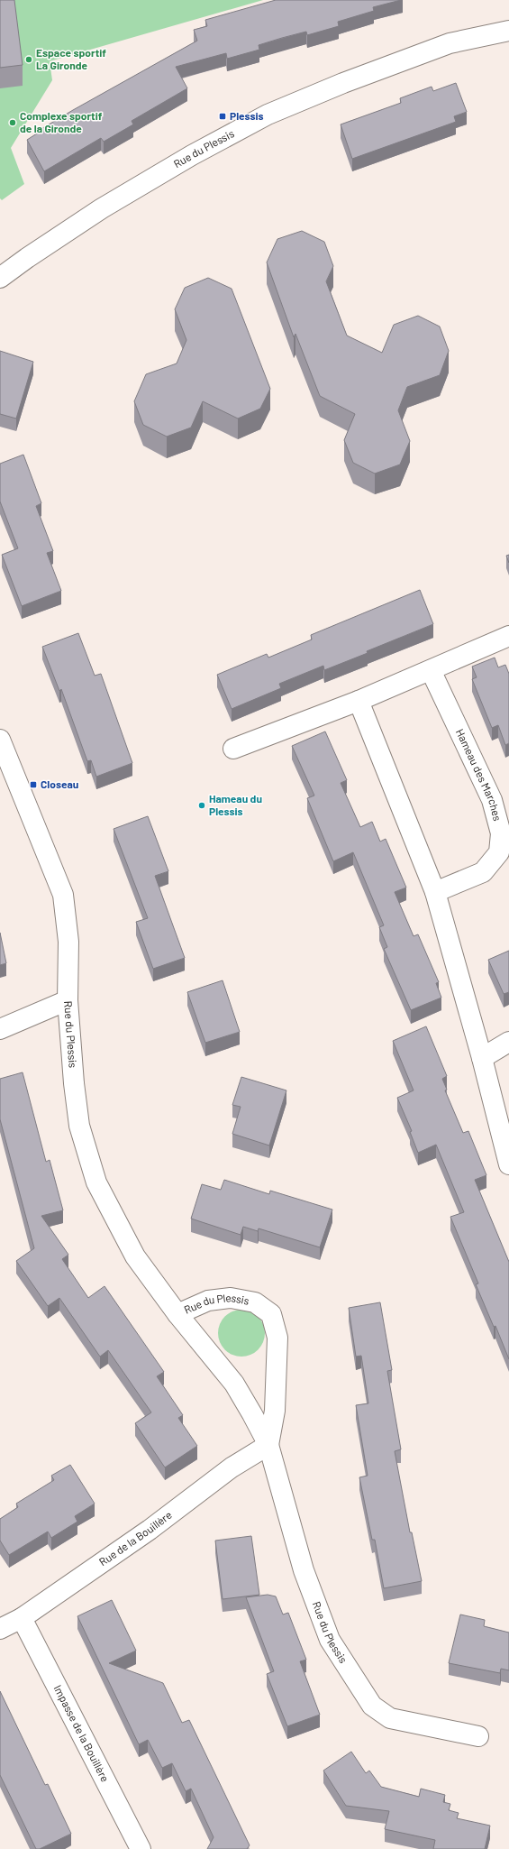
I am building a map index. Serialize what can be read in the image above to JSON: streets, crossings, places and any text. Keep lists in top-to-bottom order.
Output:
{
  "streets": {
    "street": [
      "Rue du Plessis",
      "Hameau des Marches",
      "Rue de la Bouillère",
      "Impasse de la Bouillère"
    ]
  },
  "crossings": [
    ["Rue du Plessis", "Rue de la Bouillère"],
    ["Rue de la Bouillère", "Impasse de la Bouillère"]
  ],
  "places": {
    "other": ["Espace sportif La Gironde", "Complexe sportif de la Gironde", "Hameau du Plessis"],
    "transit": ["Plessis", "Closeau"]
  }
}
